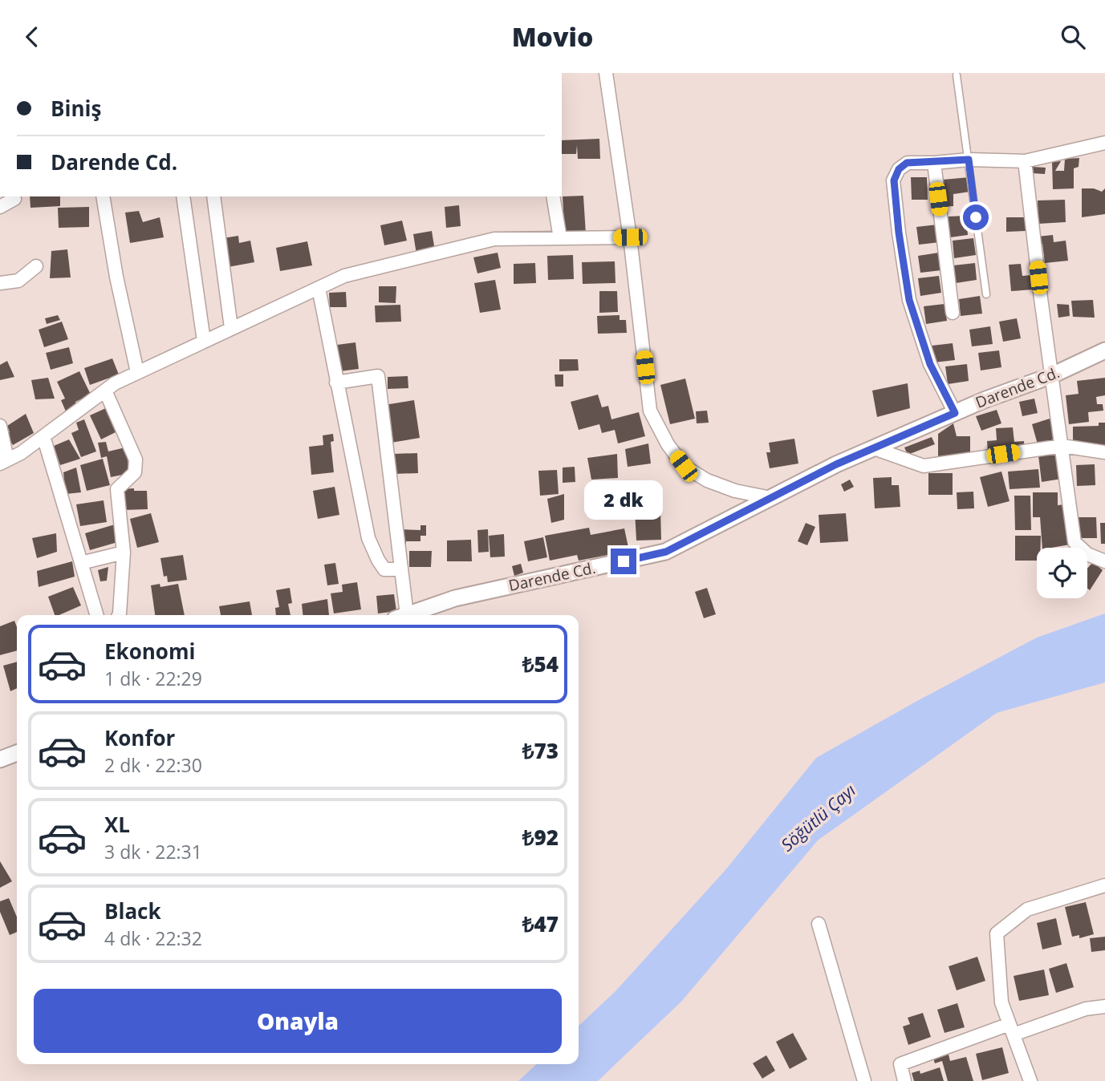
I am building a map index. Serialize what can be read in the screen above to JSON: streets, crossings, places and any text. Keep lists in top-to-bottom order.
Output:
{
  "streets": {
    "street": ["Darende Cd."]
  },
  "water": ["Söğütlü Çayı"],
  "page": {
    "header": "Movio",
    "banner": ["Biniş", "Darende Cd."],
    "bubble": "2 dk",
    "list": [
      {
        "name": "Ekonomi",
        "note": "1 dk · 22:29",
        "value": "₺54"
      },
      {
        "name": "Konfor",
        "note": "2 dk · 22:30",
        "value": "₺73"
      },
      {
        "name": "XL",
        "note": "3 dk · 22:31",
        "value": "₺92"
      },
      {
        "name": "Black",
        "note": "4 dk · 22:32",
        "value": "₺47"
      }
    ],
    "buttons": "Onayla"
  }
}
